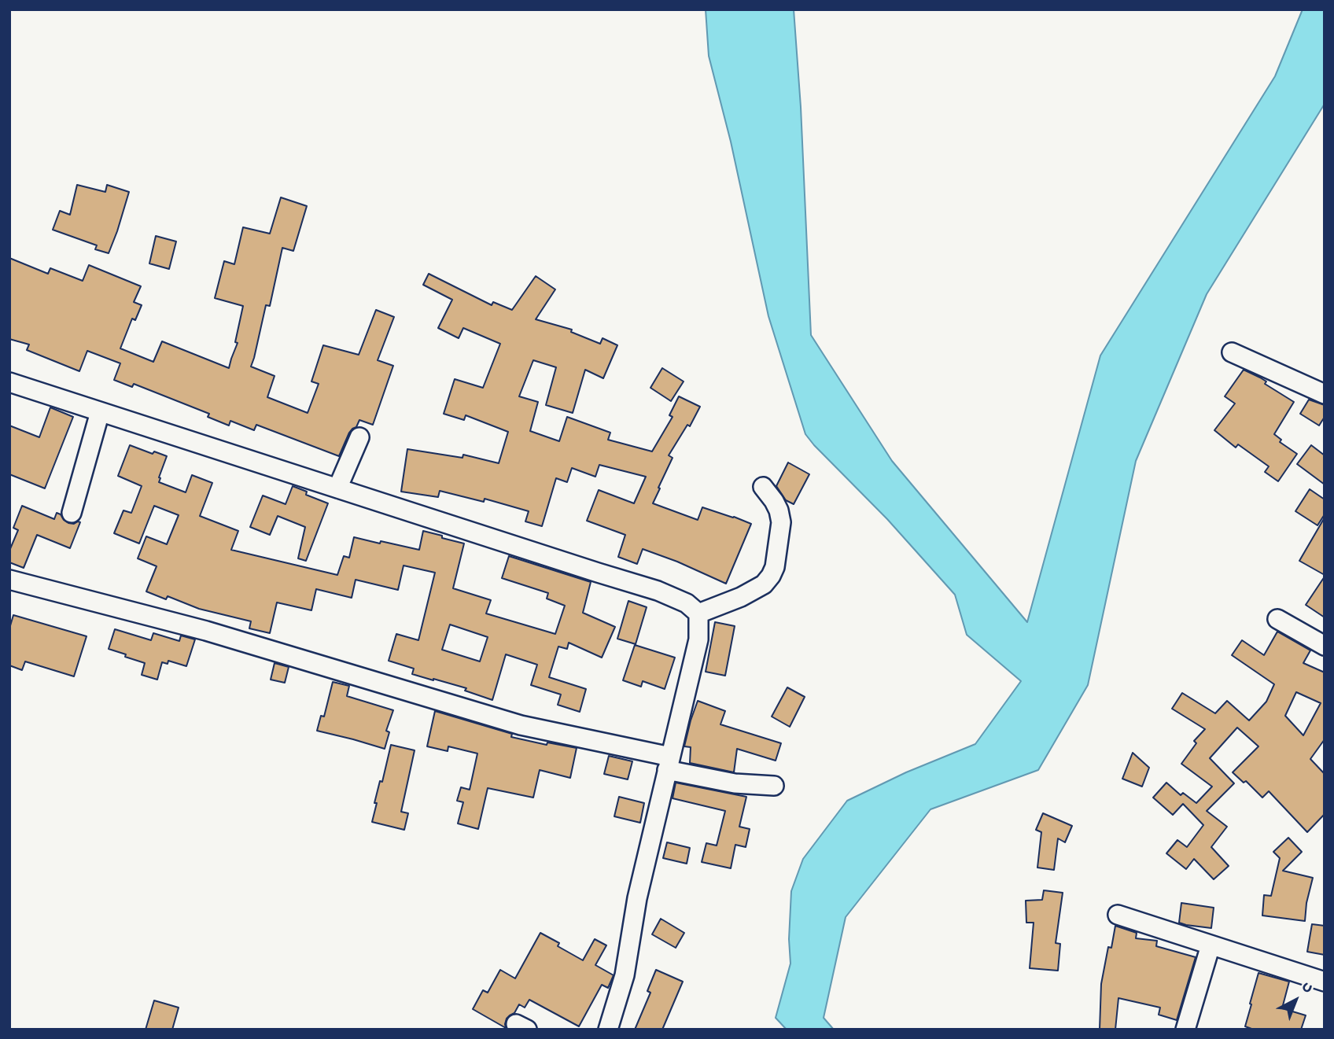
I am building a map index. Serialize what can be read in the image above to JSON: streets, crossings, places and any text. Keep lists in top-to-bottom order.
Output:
{
  "north": "top right"
}
